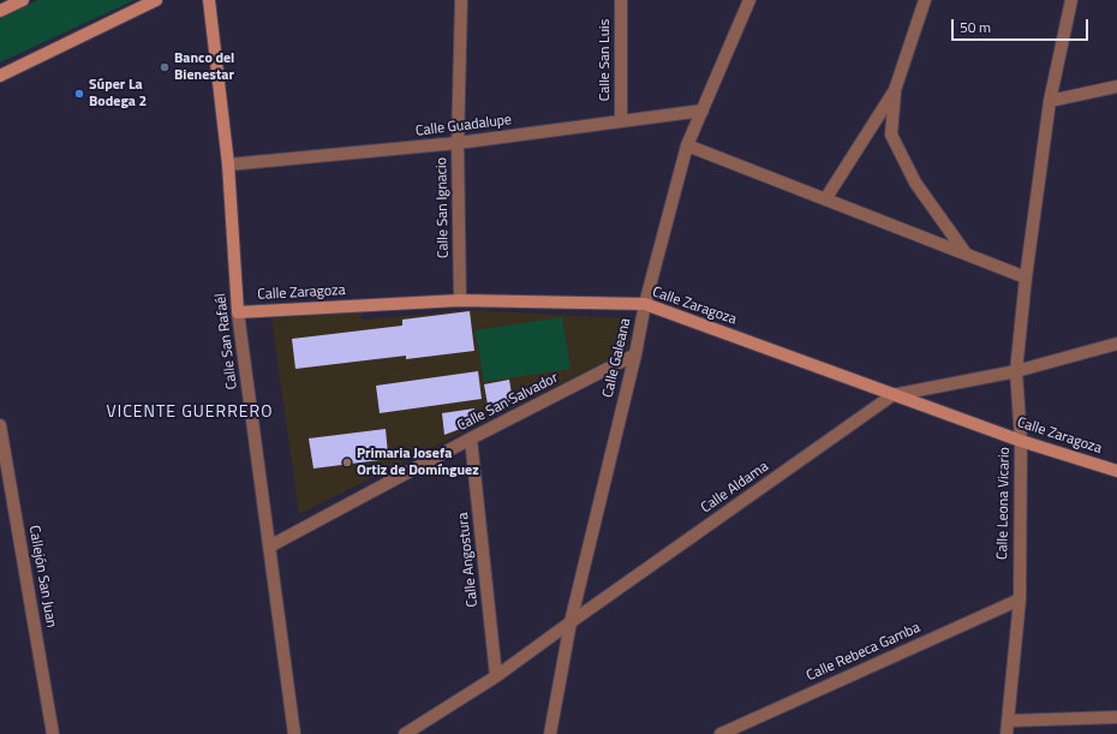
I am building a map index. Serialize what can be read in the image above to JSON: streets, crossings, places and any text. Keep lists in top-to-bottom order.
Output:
{
  "streets": {
    "street": [
      "Calle San Luis",
      "Calle Guadalupe",
      "Calle San Ignacio",
      "Calle Zaragoza",
      "Calle San Rafaél",
      "Calle Galeana",
      "Calle San Salvador",
      "Calle Aldama",
      "Calle Leona Vicario",
      "Calle Angostura",
      "Callejón San Juan",
      "Calle Rebeca Gamba"
    ]
  },
  "crossings": [
    ["Calle San Luis", "Calle Guadalupe"],
    ["Calle Guadalupe", "Calle San Ignacio"],
    ["Calle Guadalupe", "Calle San Rafaél"],
    ["Calle Guadalupe", "Calle Galeana"],
    ["Calle San Ignacio", "Calle Zaragoza"],
    ["Calle Zaragoza", "Calle San Rafaél"],
    ["Calle Zaragoza", "Calle Galeana"],
    ["Calle Zaragoza", "Calle Aldama"],
    ["Calle Zaragoza", "Calle Leona Vicario"],
    ["Calle San Rafaél", "Calle San Salvador"],
    ["Calle Galeana", "Calle San Salvador"],
    ["Calle Galeana", "Calle Aldama"],
    ["Calle San Salvador", "Calle Angostura"],
    ["Calle Aldama", "Calle Leona Vicario"],
    ["Calle Aldama", "Calle Angostura"],
    ["Calle Leona Vicario", "Calle Rebeca Gamba"]
  ],
  "districts": ["VICENTE GUERRERO"],
  "places": ["Banco del Bienestar", "Súper La Bodega 2", "Primaria Josefa Ortiz de Domínguez"],
  "scale_bar": "50 m"
}
